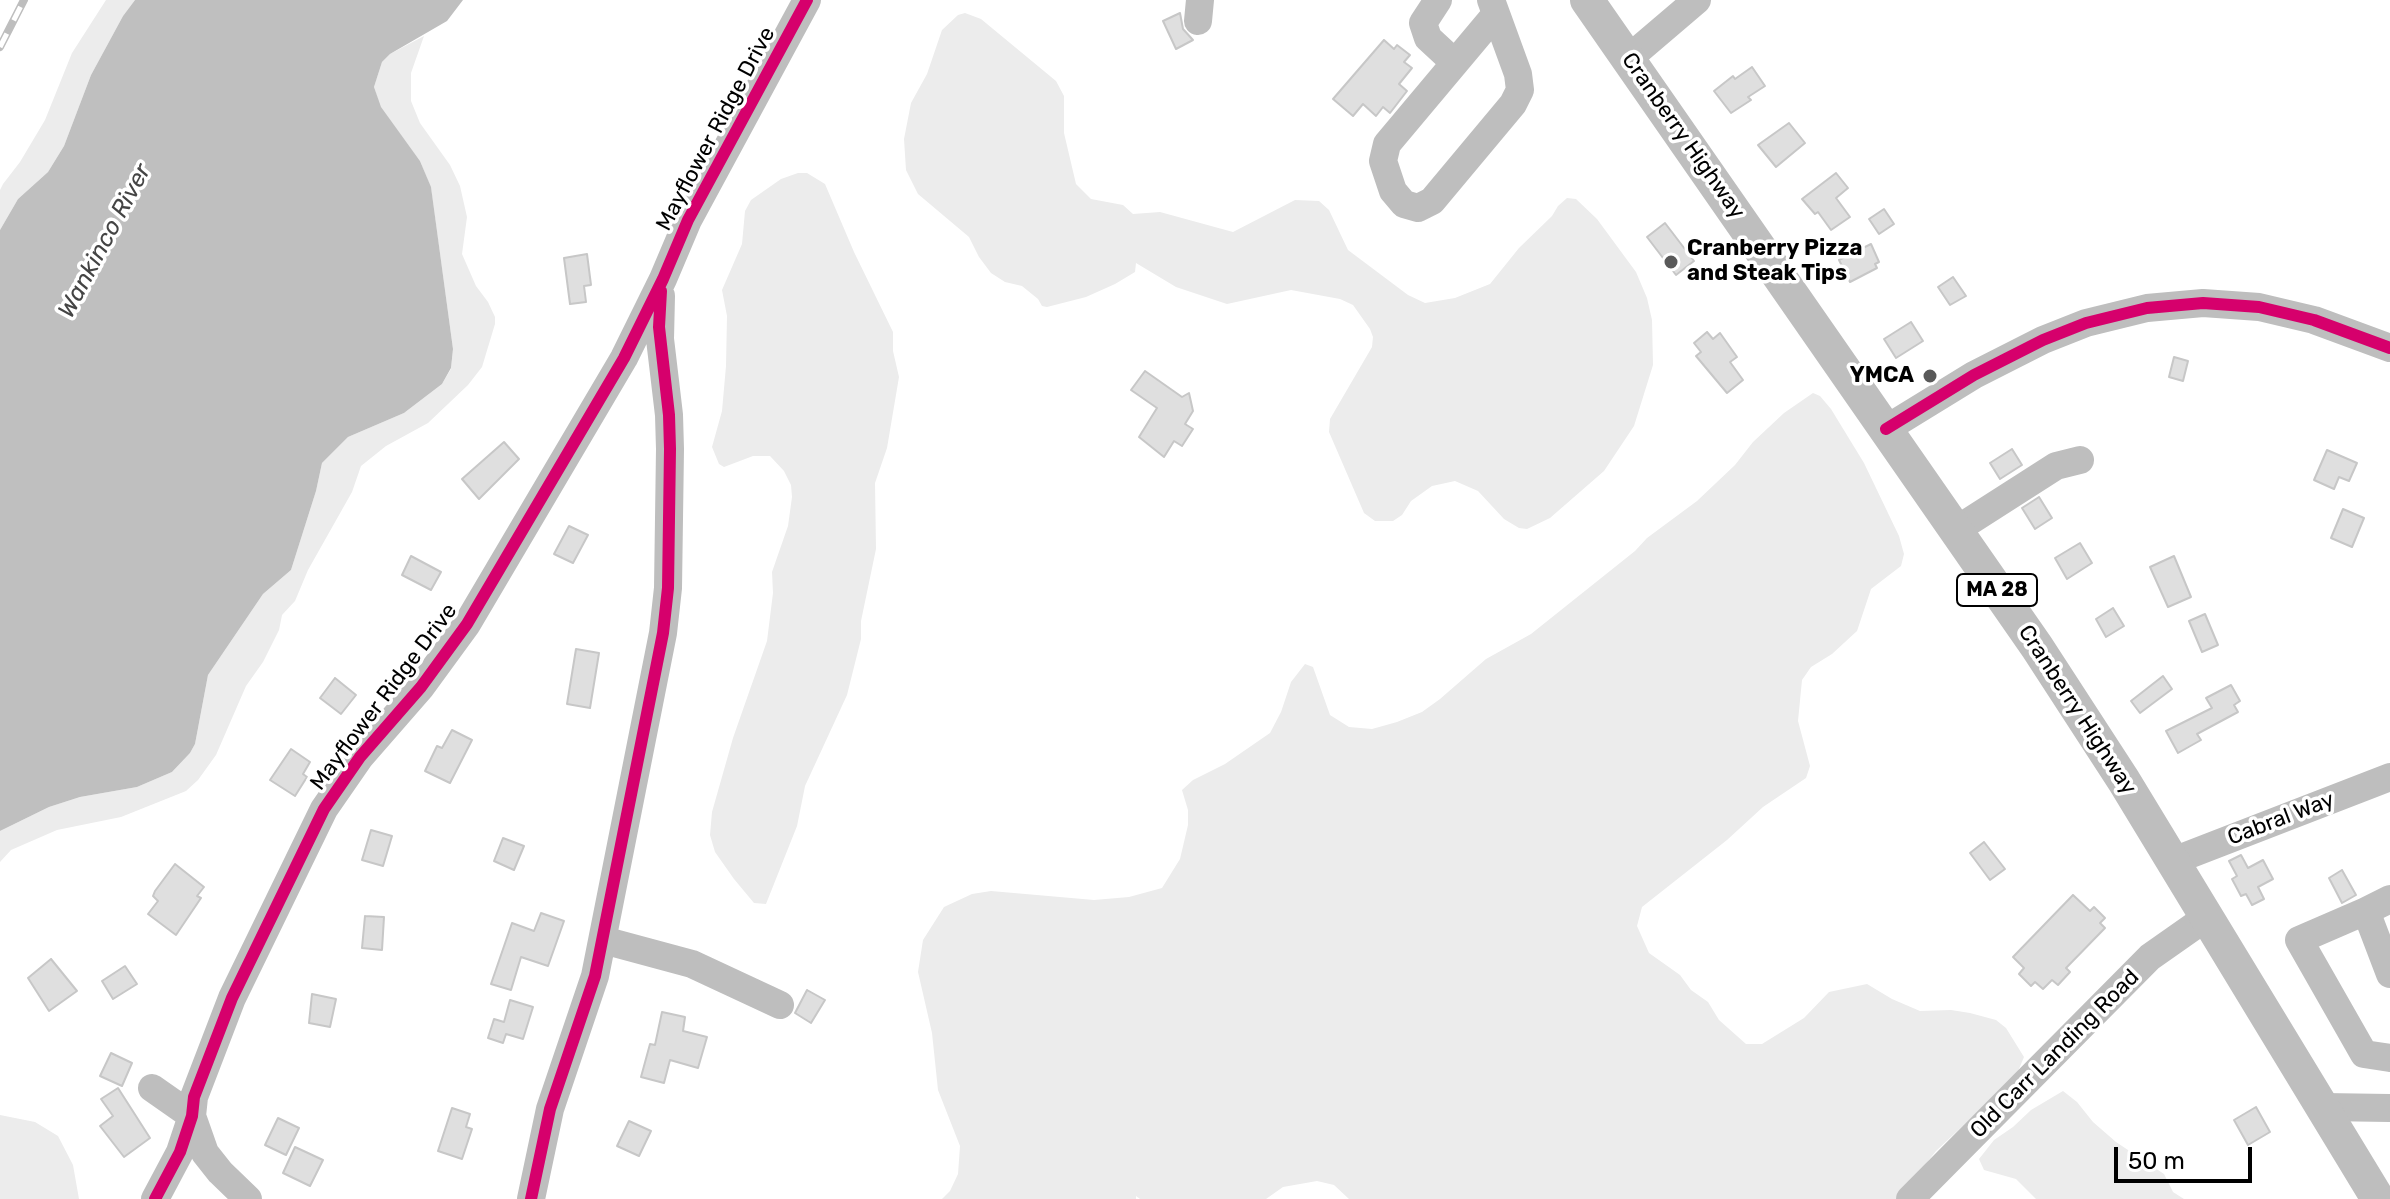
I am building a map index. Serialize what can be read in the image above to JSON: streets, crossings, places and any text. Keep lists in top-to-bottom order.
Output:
{
  "streets": {
    "main road": ["Cranberry Highway", "MA 28"],
    "street": ["Mayflower Ridge Drive", "Cabral Way", "Old Carr Landing Road"]
  },
  "crossings": [
    ["Cranberry Highway", "Cabral Way"],
    ["Cranberry Highway", "Old Carr Landing Road"]
  ],
  "water": ["Wankinco River"],
  "places": ["Cranberry Pizza and Steak Tips", "YMCA"],
  "scale_bar": "50 m"
}
